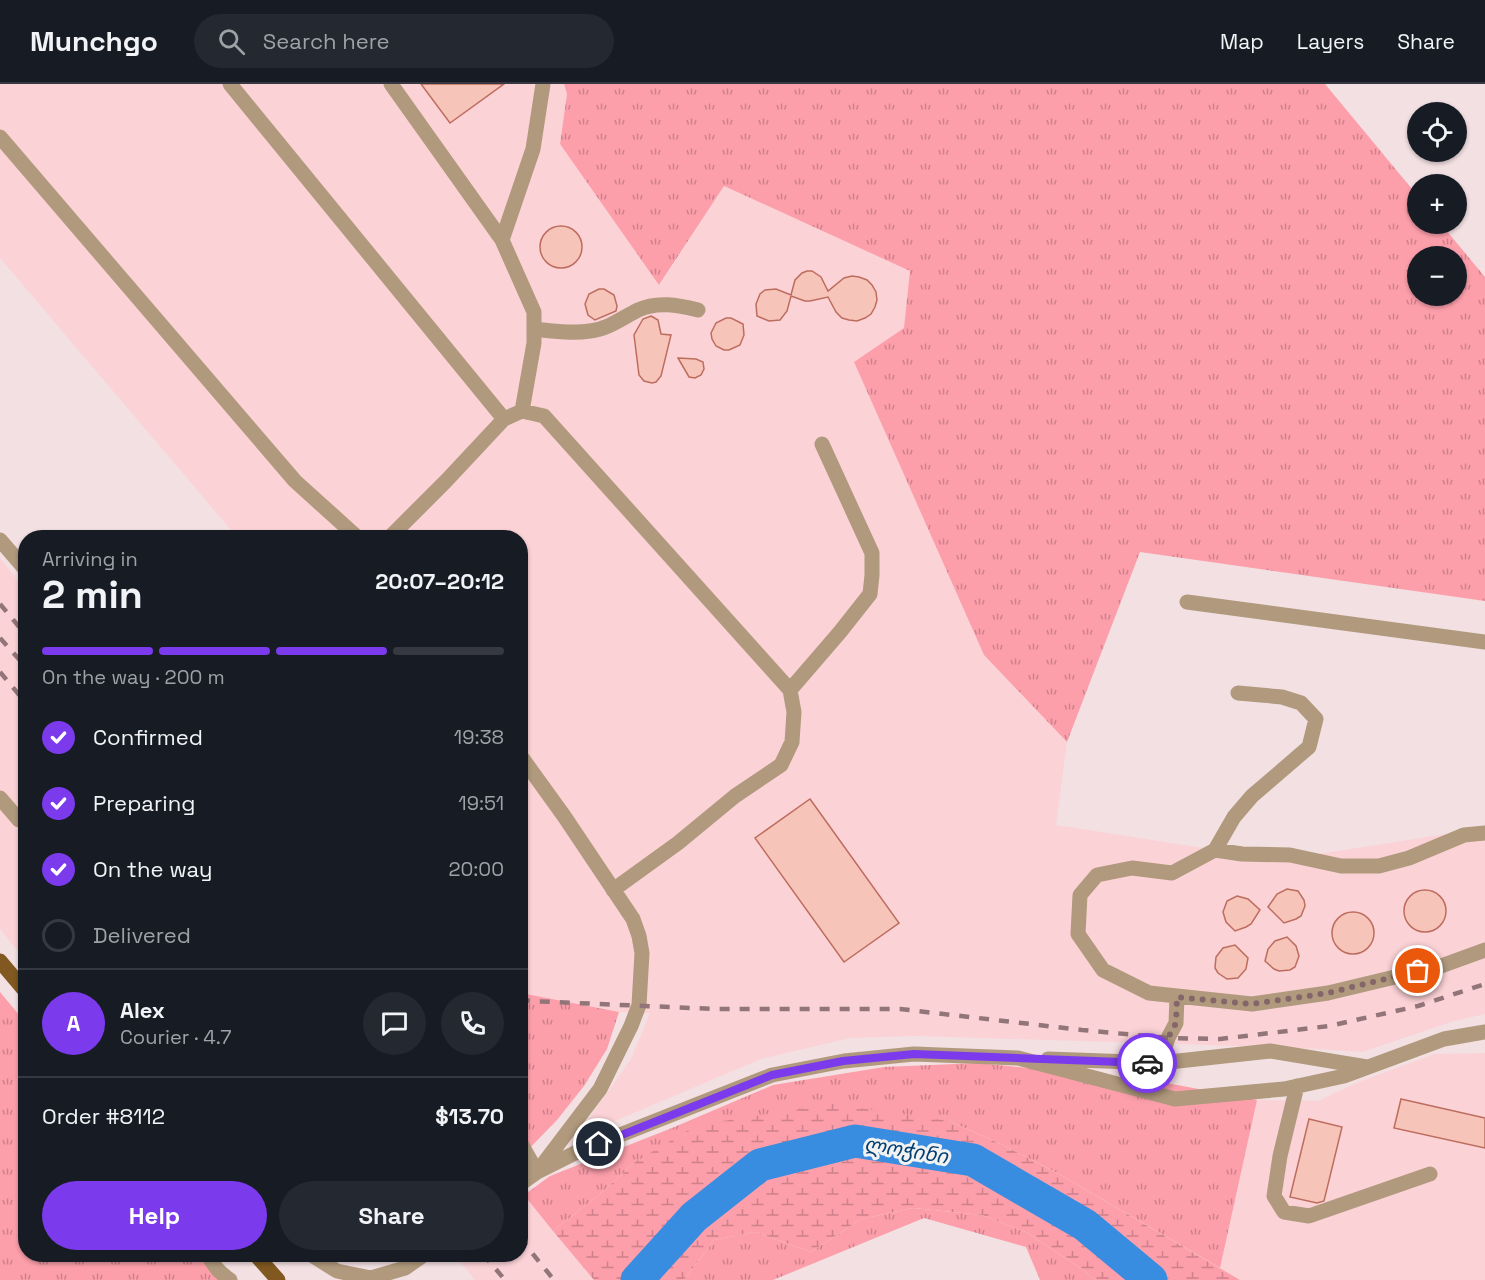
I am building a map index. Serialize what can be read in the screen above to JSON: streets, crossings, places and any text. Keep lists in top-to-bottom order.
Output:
{
  "water": ["ლოჭინი"],
  "page": {
    "header": "Munchgo",
    "search": "Search here",
    "nav": ["Map", "Layers", "Share"],
    "map_buttons": ["+", "−"],
    "heading": ["2 min", "Arriving in", "20:07–20:12"],
    "panel": [
      "Alex",
      "Courier · 4.7",
      "Order #8112",
      "$13.70"
    ],
    "bar": "On the way · 200 m",
    "list": [
      ["Confirmed", "19:38"],
      ["Preparing", "19:51"],
      ["On the way", "20:00"],
      "Delivered"
    ],
    "round": "A",
    "buttons": ["Help", "Share"]
  }
}
